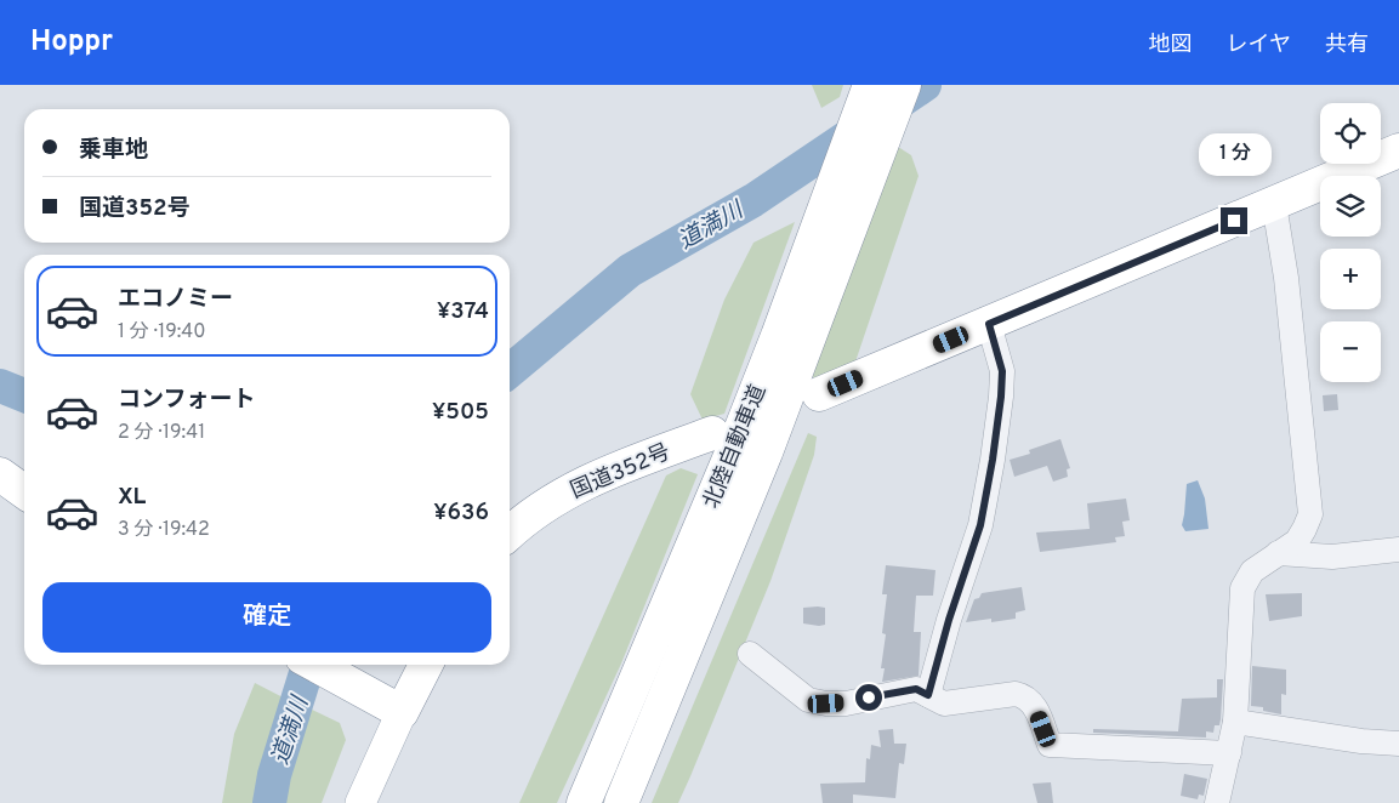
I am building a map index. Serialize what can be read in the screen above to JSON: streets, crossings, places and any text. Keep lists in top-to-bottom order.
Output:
{
  "streets": {
    "highway": ["北陸自動車道", "国道352号"]
  },
  "water": ["道満川"],
  "page": {
    "header": "Hoppr",
    "nav": ["地図", "レイヤ", "共有"],
    "map_buttons": ["+", "−"],
    "banner": ["乗車地", "国道352号"],
    "bubble": "1 分",
    "list": [
      {
        "name": "エコノミー",
        "note": "1 分 · 19:40",
        "value": "¥374"
      },
      {
        "name": "コンフォート",
        "note": "2 分 · 19:41",
        "value": "¥505"
      },
      {
        "name": "XL",
        "note": "3 分 · 19:42",
        "value": "¥636"
      }
    ],
    "buttons": "確定"
  }
}
